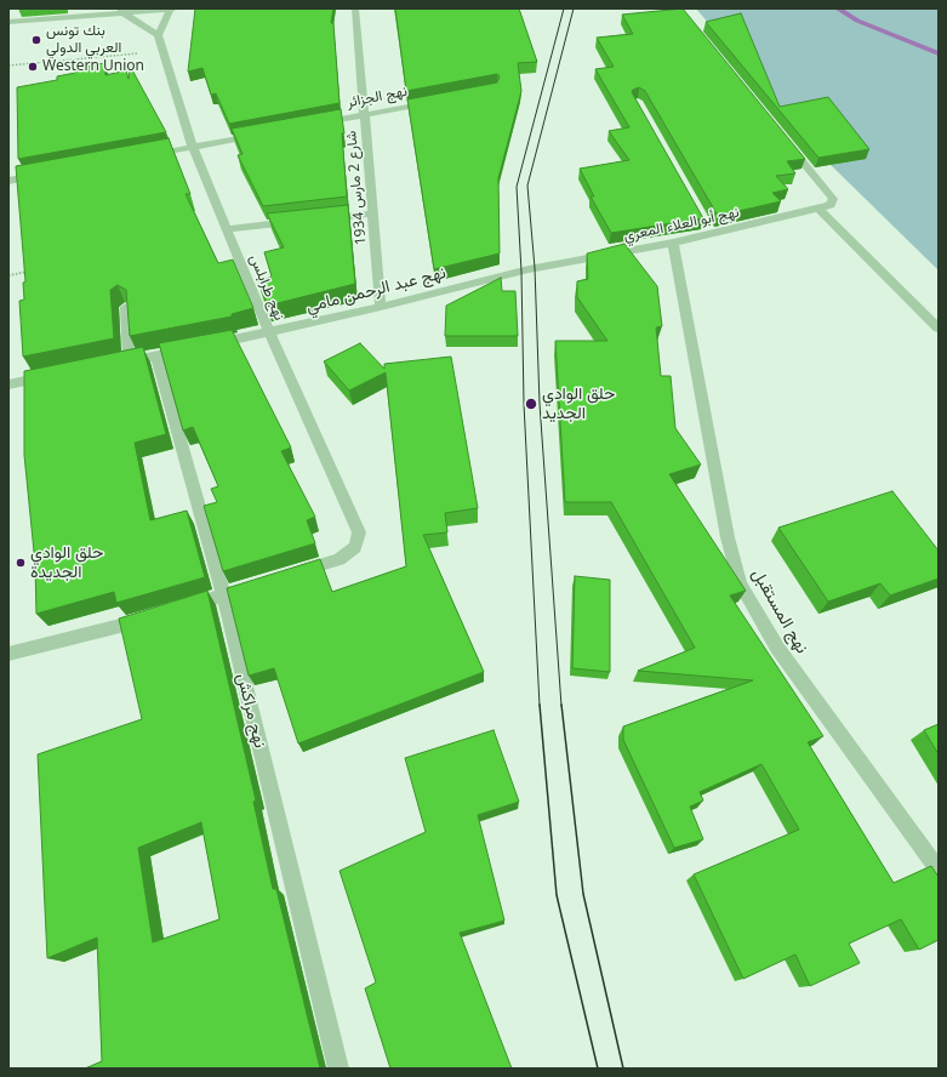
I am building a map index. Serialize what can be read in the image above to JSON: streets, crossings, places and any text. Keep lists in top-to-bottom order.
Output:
{
  "streets": {
    "street": [
      "نهج الجزائر",
      "شارع 2 مارس 1934",
      "نهج أبو العلاء المعري",
      "نهج طرابلس",
      "نهج عبد الرحمن مامي",
      "نهج المستقبل",
      "نهج مراكش"
    ]
  },
  "crossings": [
    ["نهج الجزائر", "شارع 2 مارس 1934"],
    ["شارع 2 مارس 1934", "نهج عبد الرحمن مامي"],
    ["نهج أبو العلاء المعري", "نهج عبد الرحمن مامي"],
    ["نهج أبو العلاء المعري", "نهج المستقبل"],
    ["نهج طرابلس", "نهج عبد الرحمن مامي"],
    ["نهج عبد الرحمن مامي", "نهج مراكش"]
  ],
  "places": [
    "بنك تونس العربي الدولي",
    "Western Union",
    "حلق الوادي الجديد",
    "حلق الوادي الجديدة"
  ]
}
